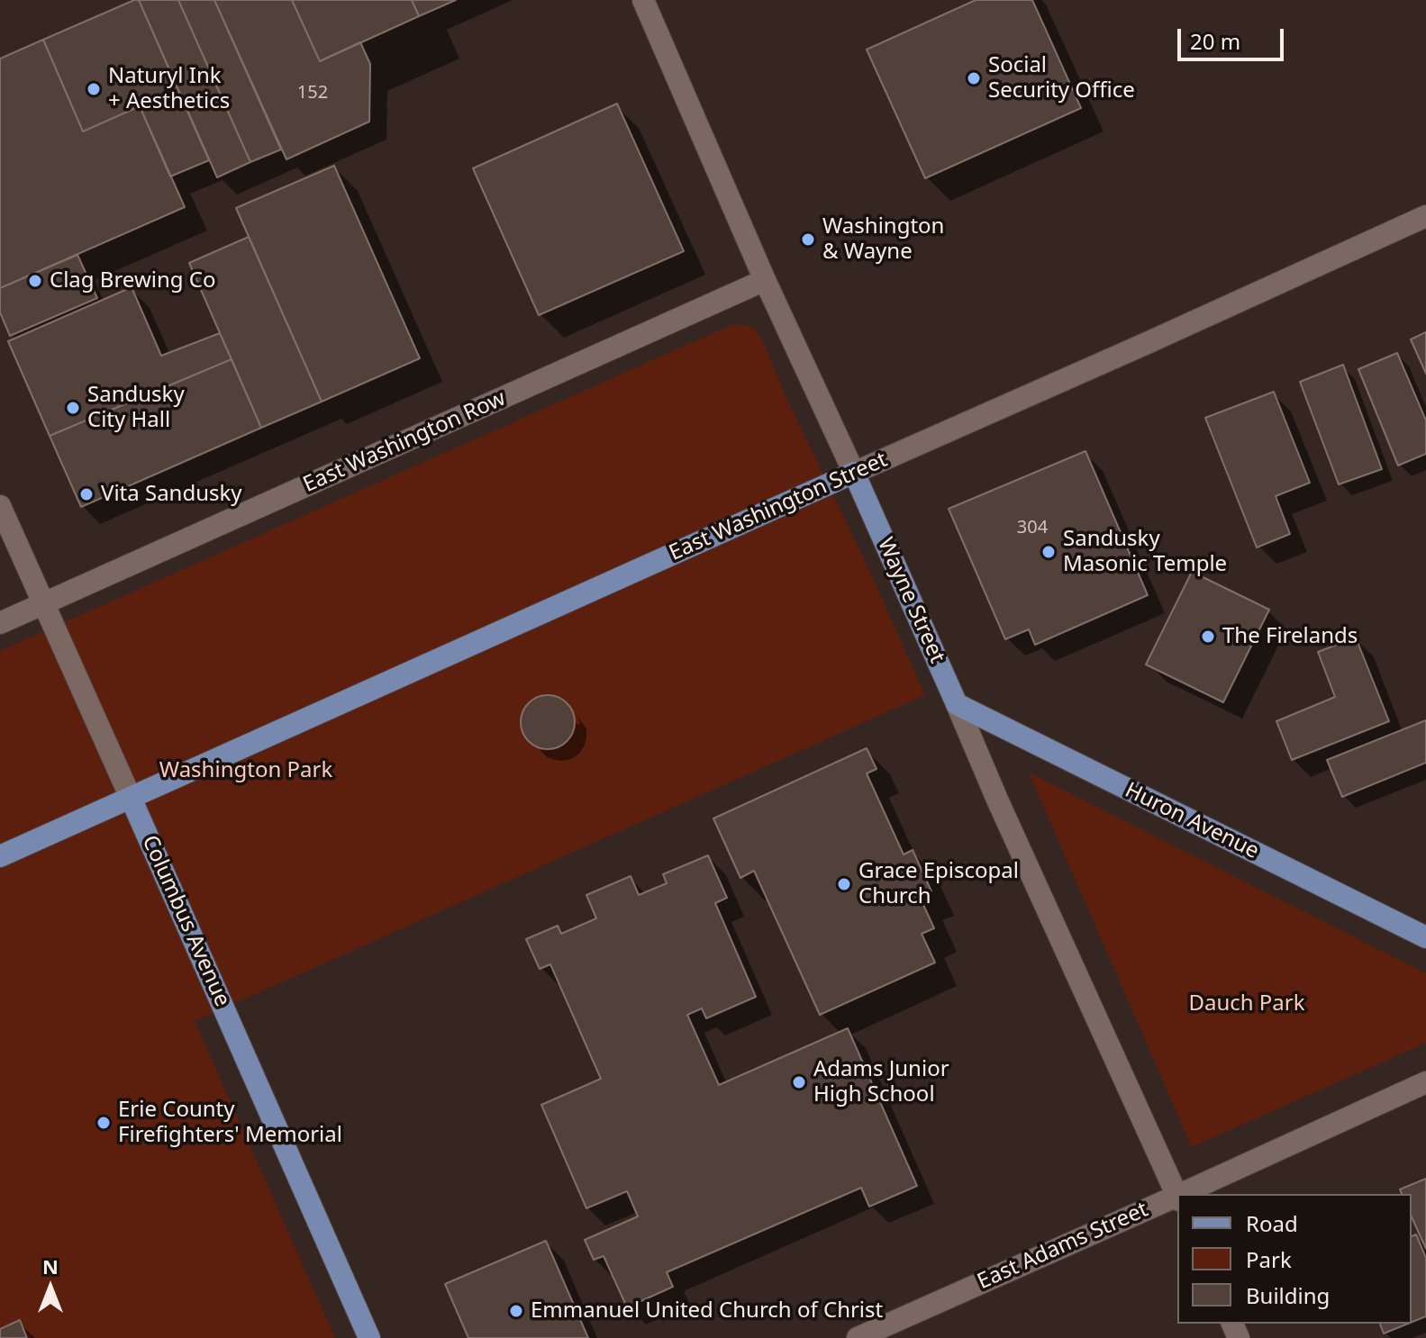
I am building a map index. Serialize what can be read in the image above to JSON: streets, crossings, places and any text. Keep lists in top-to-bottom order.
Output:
{
  "streets": {
    "main road": [
      "East Washington Street",
      "Wayne Street",
      "Huron Avenue",
      "Columbus Avenue"
    ],
    "street": ["East Washington Row", "East Adams Street"]
  },
  "crossings": [
    ["East Washington Row", "Wayne Street"],
    ["East Washington Row", "Columbus Avenue"],
    ["East Washington Street", "Wayne Street"],
    ["East Washington Street", "Columbus Avenue"],
    ["Wayne Street", "Huron Avenue"]
  ],
  "parks": ["Washington Park", "Dauch Park"],
  "places": [
    "Social Security Office",
    "Naturyl Ink + Aesthetics",
    "Washington & Wayne",
    "Clag Brewing Co",
    "Sandusky City Hall",
    "Vita Sandusky",
    "Sandusky Masonic Temple",
    "The Firelands",
    "Grace Episcopal Church",
    "Adams Junior High School",
    "Erie County Firefighters' Memorial",
    "Emmanuel United Church of Christ"
  ],
  "house_numbers": ["152", "304"],
  "legend": ["Road", "Park", "Building"],
  "scale_bar": "20 m",
  "north": "top"
}
